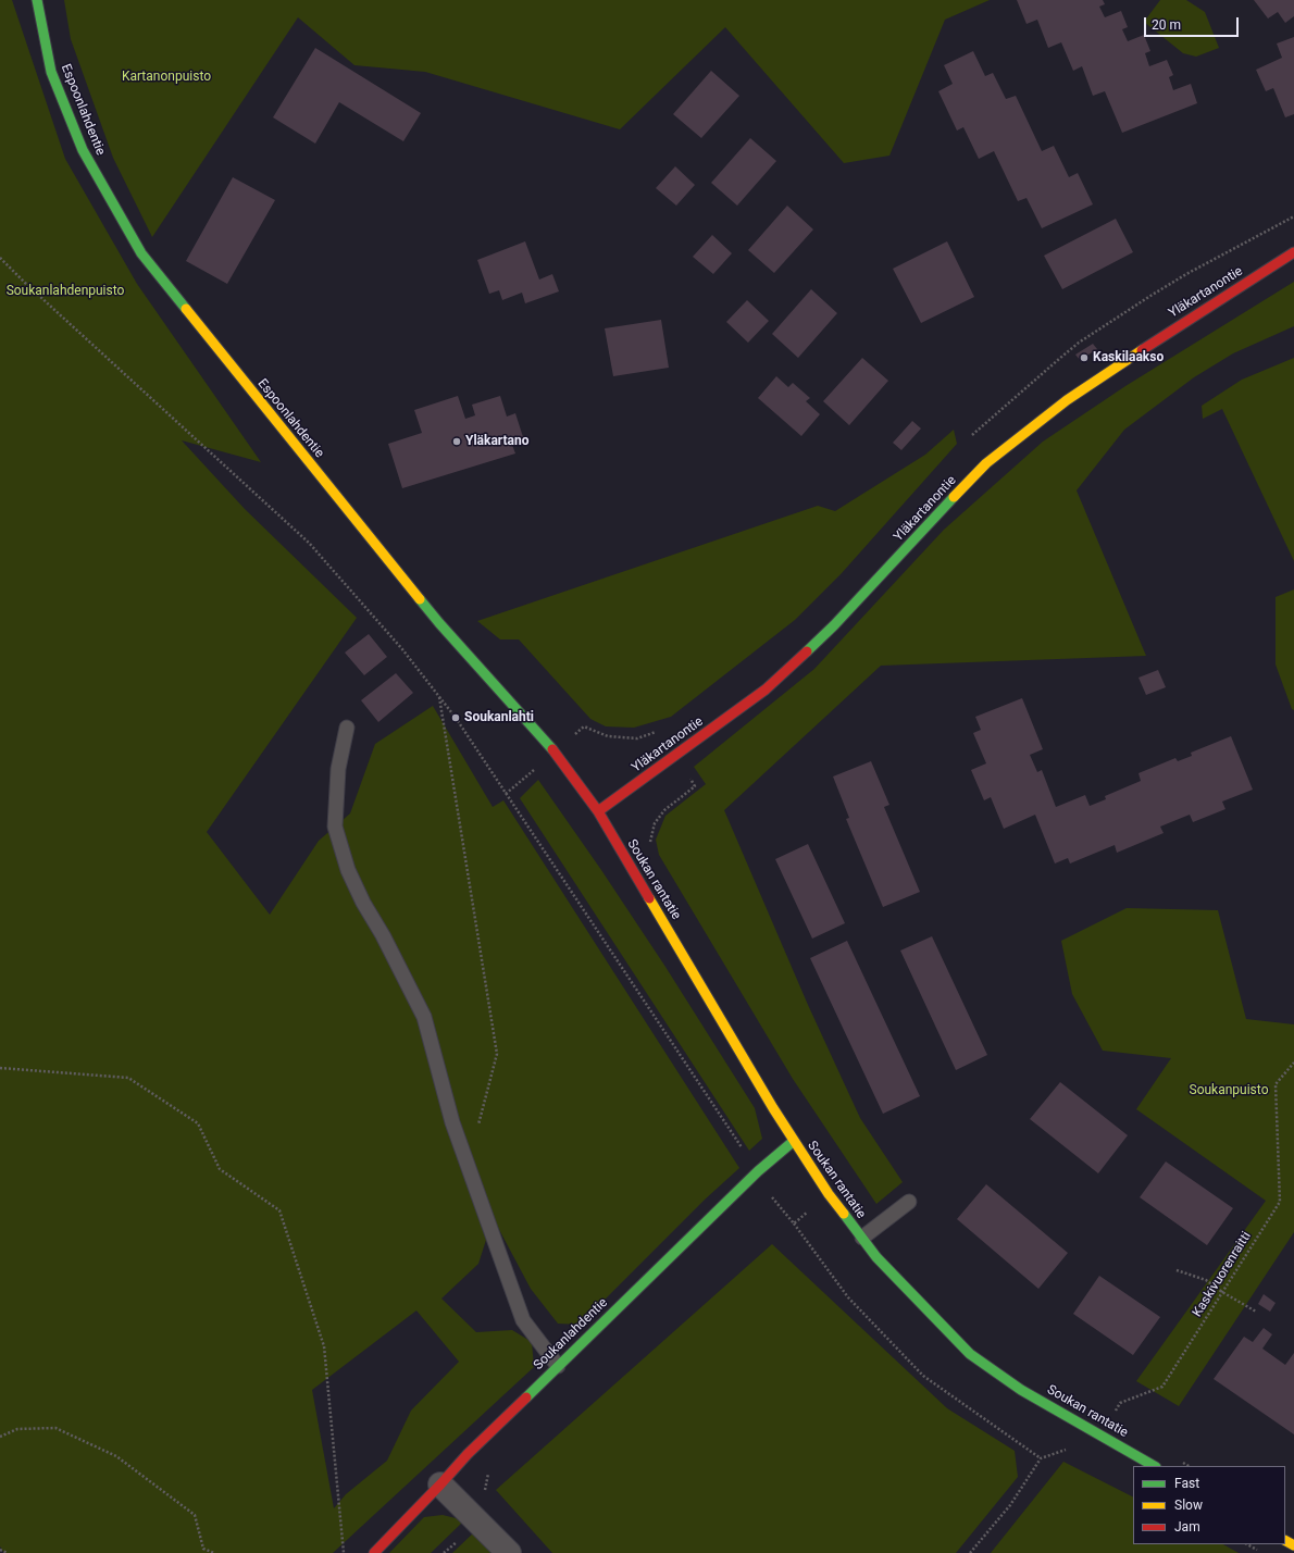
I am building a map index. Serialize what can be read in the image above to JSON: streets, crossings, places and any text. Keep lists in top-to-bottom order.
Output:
{
  "streets": {
    "street": [
      "Espoonlahdentie",
      "Yläkartanontie",
      "Soukan rantatie",
      "Soukanlahdentie"
    ],
    "path": ["Kaskivuorenraitti"]
  },
  "crossings": [
    ["Espoonlahdentie", "Yläkartanontie"],
    ["Espoonlahdentie", "Soukan rantatie"],
    ["Yläkartanontie", "Soukan rantatie"],
    ["Soukan rantatie", "Kaskivuorenraitti"],
    ["Soukan rantatie", "Soukanlahdentie"]
  ],
  "parks": ["Kartanonpuisto", "Soukanlahdenpuisto", "Soukanpuisto"],
  "places": ["Kaskilaakso", "Yläkartano", "Soukanlahti"],
  "legend": ["Fast", "Slow", "Jam"],
  "scale_bar": "20 m"
}
